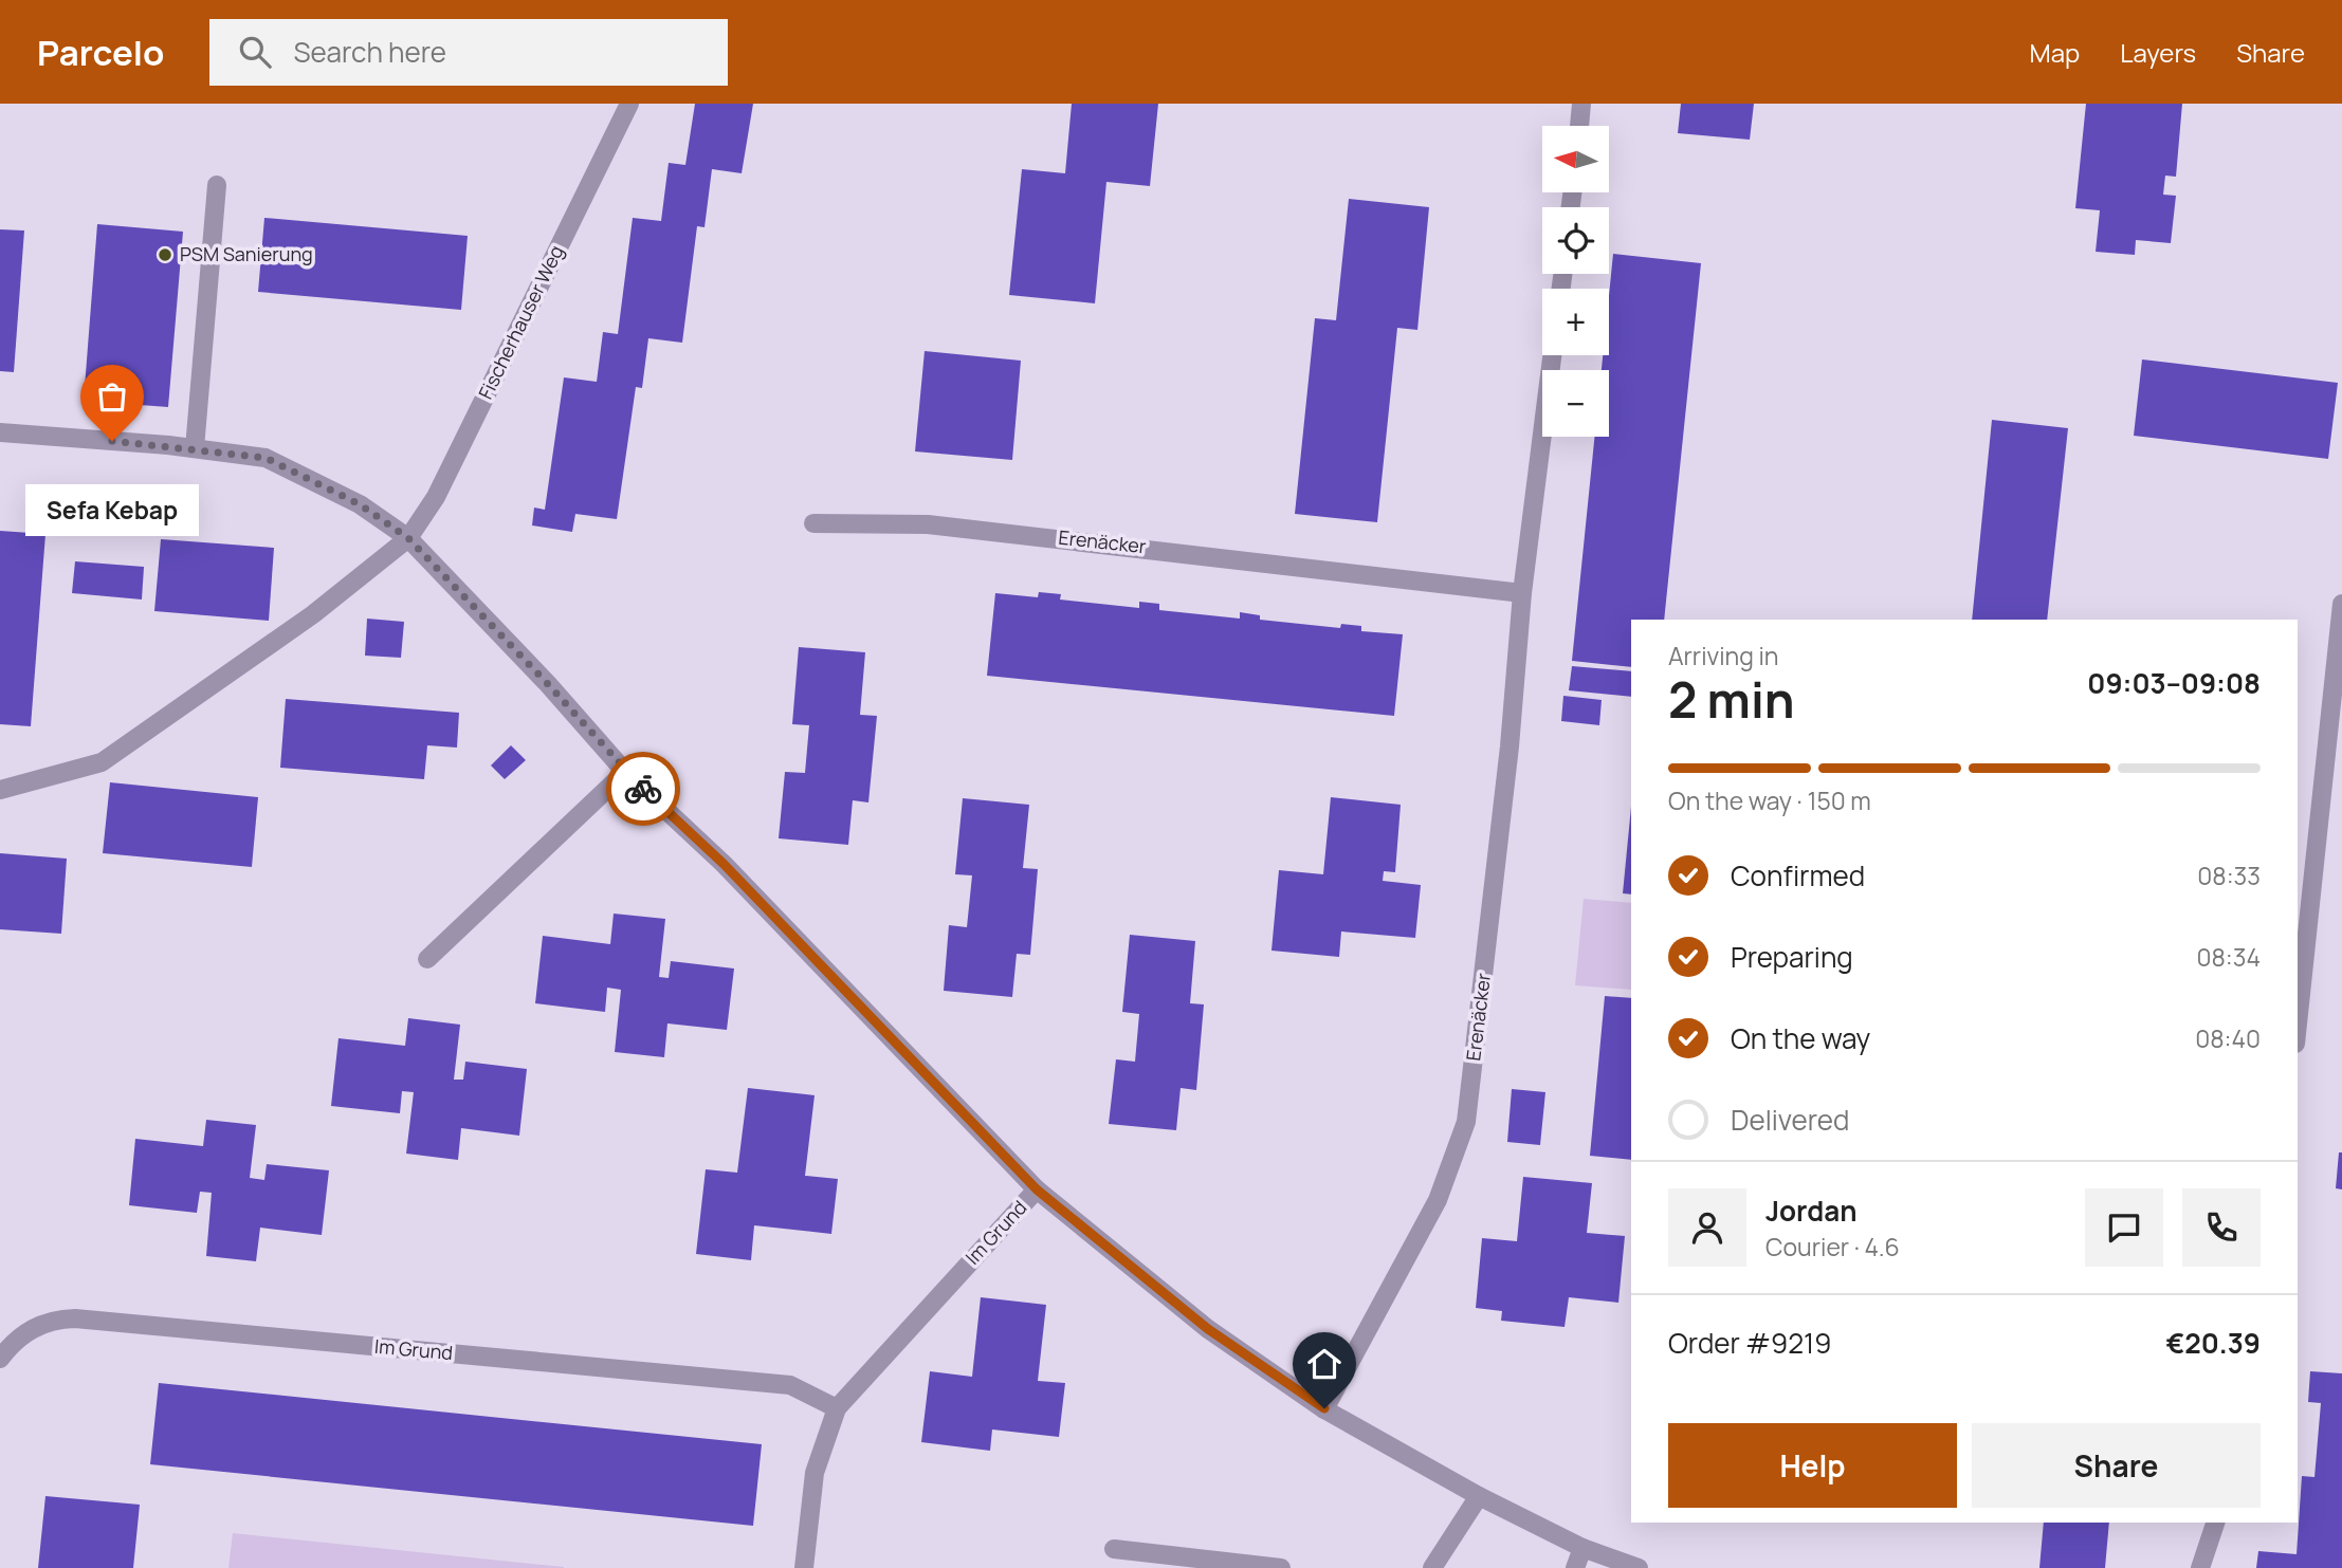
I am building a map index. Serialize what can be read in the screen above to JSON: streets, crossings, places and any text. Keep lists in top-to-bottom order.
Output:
{
  "streets": {
    "street": ["Fischerhauser Weg", "Erenäcker", "Im Grund"]
  },
  "places": ["PSM Sanierung", "Sefa Kebap"],
  "north": "left",
  "page": {
    "header": "Parcelo",
    "search": "Search here",
    "nav": ["Map", "Layers", "Share"],
    "map_buttons": ["+", "−"],
    "bubble": "Sefa Kebap",
    "heading": ["2 min", "Arriving in", "09:03–09:08"],
    "panel": [
      "Jordan",
      "Courier · 4.6",
      "Order #9219",
      "€20.39"
    ],
    "bar": "On the way · 150 m",
    "list": [
      ["Confirmed", "08:33"],
      ["Preparing", "08:34"],
      ["On the way", "08:40"],
      "Delivered"
    ],
    "buttons": ["Help", "Share"]
  }
}
